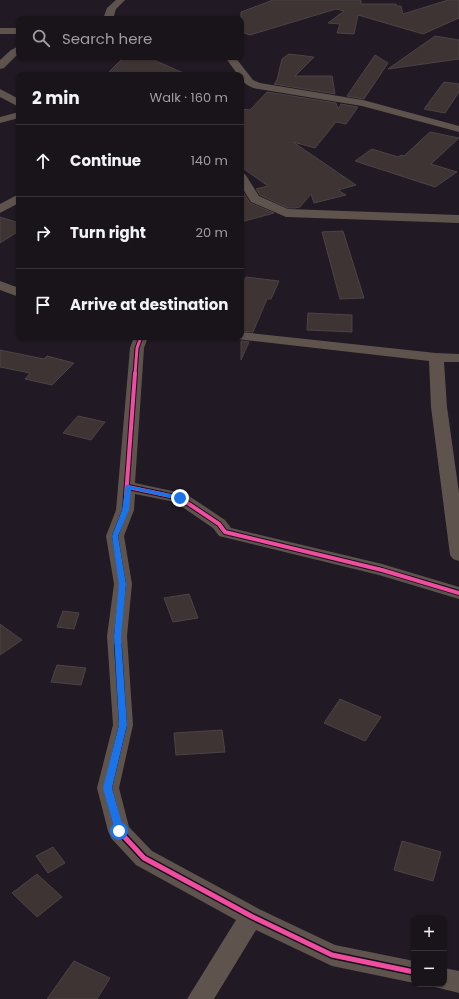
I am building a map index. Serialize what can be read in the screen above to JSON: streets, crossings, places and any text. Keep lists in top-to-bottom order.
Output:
{
  "page": {
    "search": "Search here",
    "heading": ["2 min", "Walk · 160 m"],
    "list": [
      ["Continue", "140 m"],
      ["Turn right", "20 m"],
      "Arrive at destination"
    ],
    "map_buttons": ["+", "−"]
  }
}
